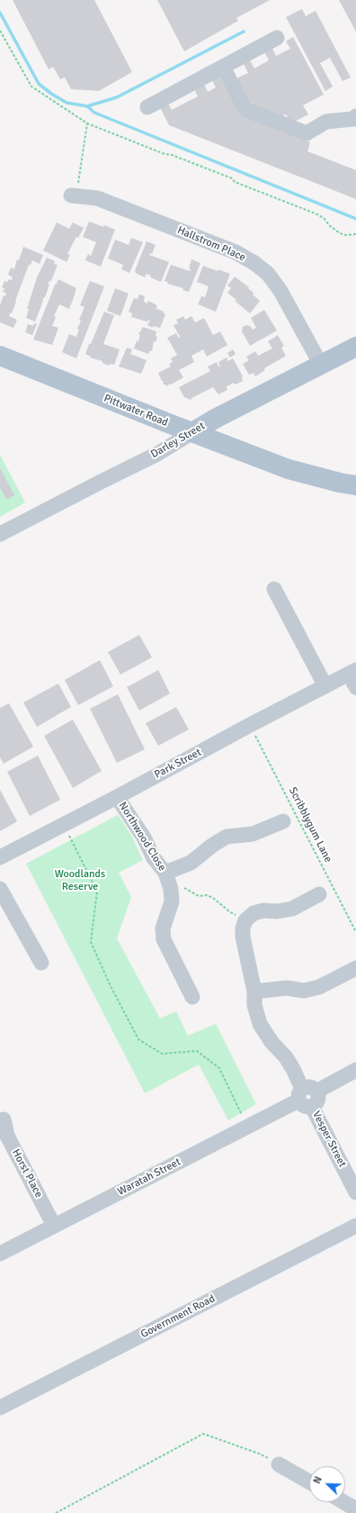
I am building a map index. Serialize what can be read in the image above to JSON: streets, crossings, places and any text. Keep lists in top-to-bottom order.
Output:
{
  "streets": {
    "main road": ["Pittwater Road", "Darley Street"],
    "street": [
      "Hallstrom Place",
      "Park Street",
      "Northwood Close",
      "Vesper Street",
      "Horst Place",
      "Waratah Street",
      "Government Road"
    ],
    "path": ["Scribblygum Lane"]
  },
  "crossings": [
    ["Hallstrom Place", "Darley Street"],
    ["Pittwater Road", "Darley Street"],
    ["Park Street", "Scribblygum Lane"],
    ["Park Street", "Northwood Close"],
    ["Vesper Street", "Waratah Street"],
    ["Horst Place", "Waratah Street"]
  ],
  "parks": ["Woodlands Reserve"],
  "north": "top left"
}
